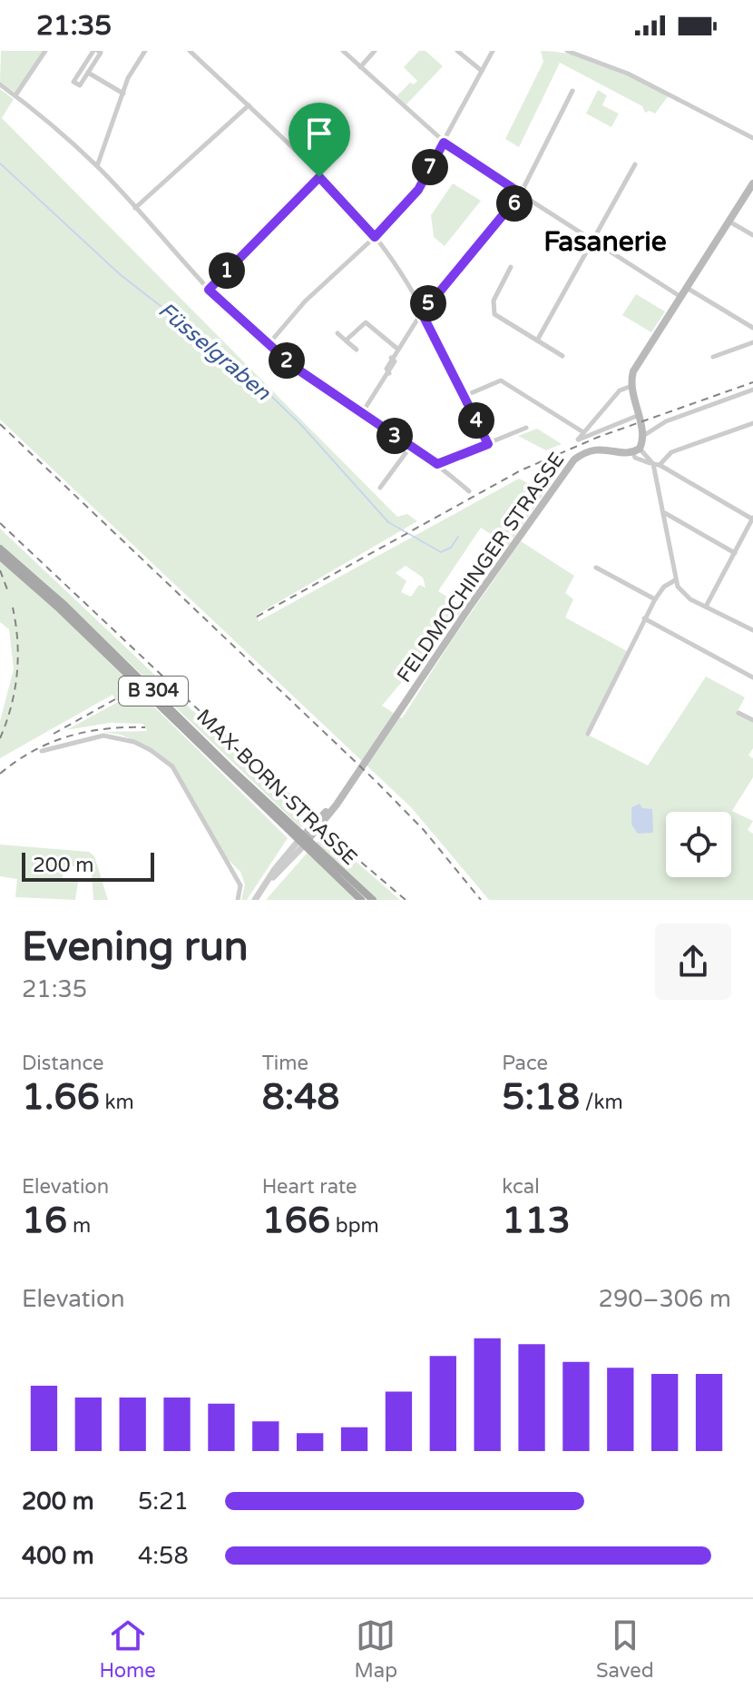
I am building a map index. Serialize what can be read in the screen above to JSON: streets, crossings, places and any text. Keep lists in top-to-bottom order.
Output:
{
  "streets": {
    "main road": ["FELDMOCHINGER STRASSE", "B 304", "MAX-BORN-STRASSE"]
  },
  "crossings": [
    ["FELDMOCHINGER STRASSE", "MAX-BORN-STRASSE"]
  ],
  "districts": ["Fasanerie"],
  "water": ["Füsselgraben"],
  "scale_bar": "200 m",
  "page": {
    "status": "21:35",
    "pins": [
      "7",
      "6",
      "1",
      "5",
      "2",
      "4",
      "3"
    ],
    "scale": "200 m",
    "heading": ["Evening run", "21:35"],
    "stats": [
      ["Distance", "1.66 km"],
      ["Time", "8:48"],
      ["Pace", "5:18 /km"],
      ["Elevation", "16 m"],
      ["Heart rate", "166 bpm"],
      ["kcal", "113"]
    ],
    "chart": ["Elevation", "290–306 m"],
    "list": [
      {
        "name": "200 m",
        "note": "5:21"
      },
      {
        "name": "400 m",
        "note": "4:58"
      }
    ],
    "tabs": ["Home", "Map", "Saved"]
  }
}
